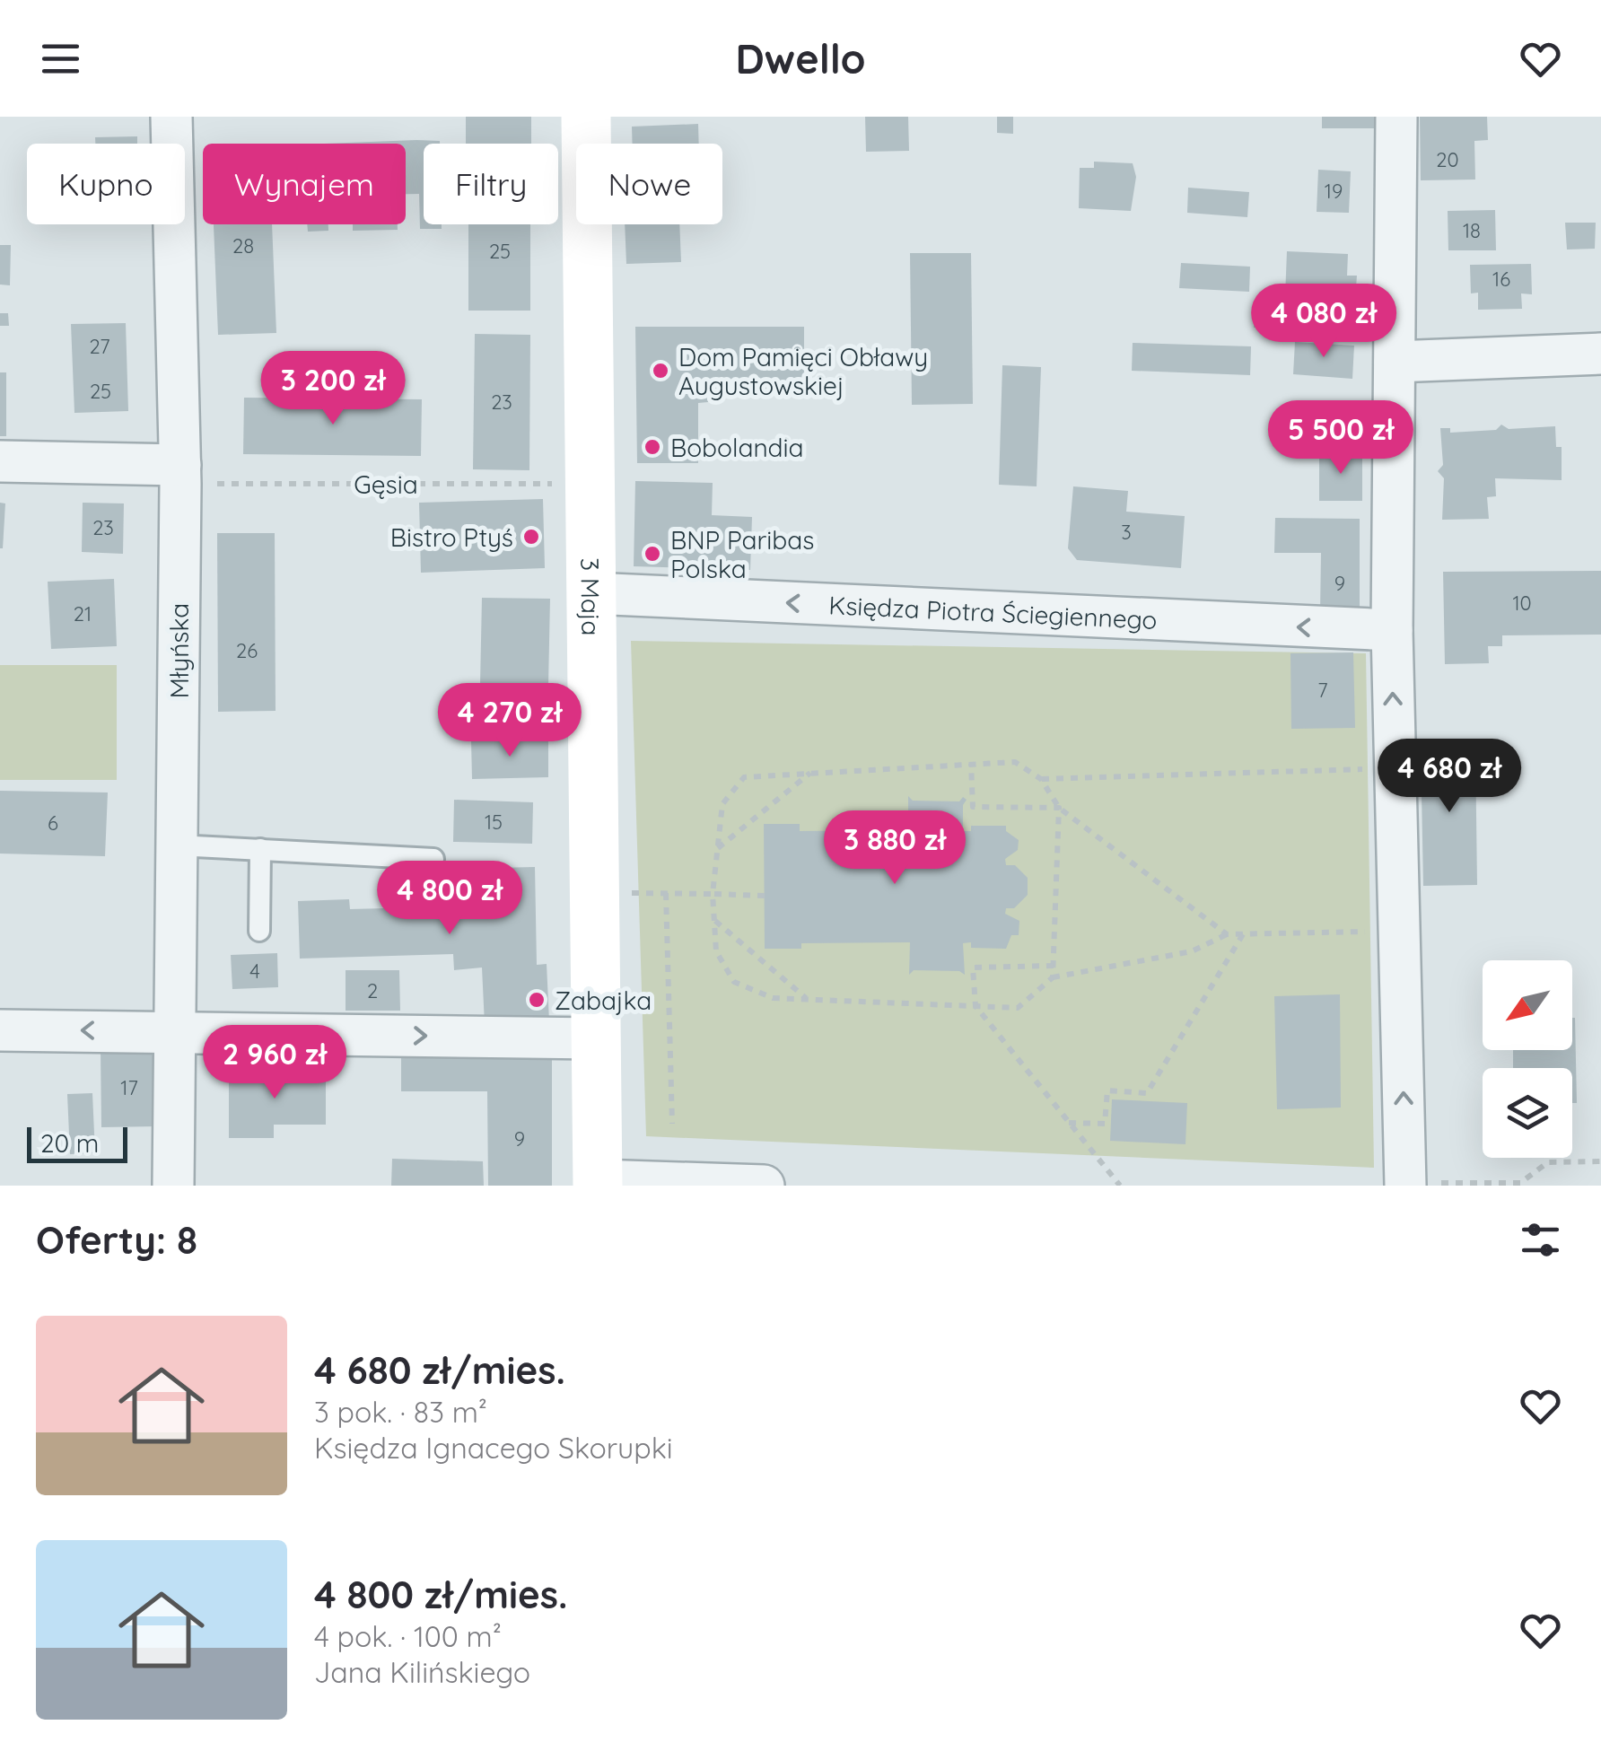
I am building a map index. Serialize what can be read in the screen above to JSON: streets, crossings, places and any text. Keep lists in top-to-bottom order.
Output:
{
  "streets": {
    "street": ["3 Maja", "Księdza Piotra Ściegiennego", "Młyńska"],
    "path": ["Gęsia"]
  },
  "crossings": [
    ["Gęsia", "3 Maja"],
    ["Gęsia", "Młyńska"],
    ["3 Maja", "Księdza Piotra Ściegiennego"]
  ],
  "one_way": ["Księdza Piotra Ściegiennego"],
  "places": [
    "Dom Pamięci Obławy Augustowskiej",
    "Bobolandia",
    "Bistro Ptyś",
    "BNP Paribas Polska",
    "Zabajka"
  ],
  "house_numbers": [
    "20",
    "19",
    "18",
    "28",
    "25",
    "16",
    "27",
    "25",
    "23",
    "23",
    "3",
    "9",
    "10",
    "21",
    "26",
    "7",
    "15",
    "6",
    "4",
    "2",
    "17",
    "9"
  ],
  "scale_bar": "20 m",
  "north": "bottom left",
  "page": {
    "header": "Dwello",
    "chip": [
      "Kupno",
      "Wynajem",
      "Filtry",
      "Nowe"
    ],
    "price": [
      "4 080 zł",
      "3 200 zł",
      "5 500 zł",
      "4 270 zł",
      "4 680 zł",
      "3 880 zł",
      "4 800 zł",
      "2 960 zł"
    ],
    "scale": "20 m",
    "heading": "Oferty: 8",
    "list": [
      {
        "name": "4 680 zł/mies.",
        "note": "3 pok. · 83 m² · Księdza Ignacego Skorupki"
      },
      {
        "name": "4 800 zł/mies.",
        "note": "4 pok. · 100 m² · Jana Kilińskiego"
      }
    ]
  }
}
